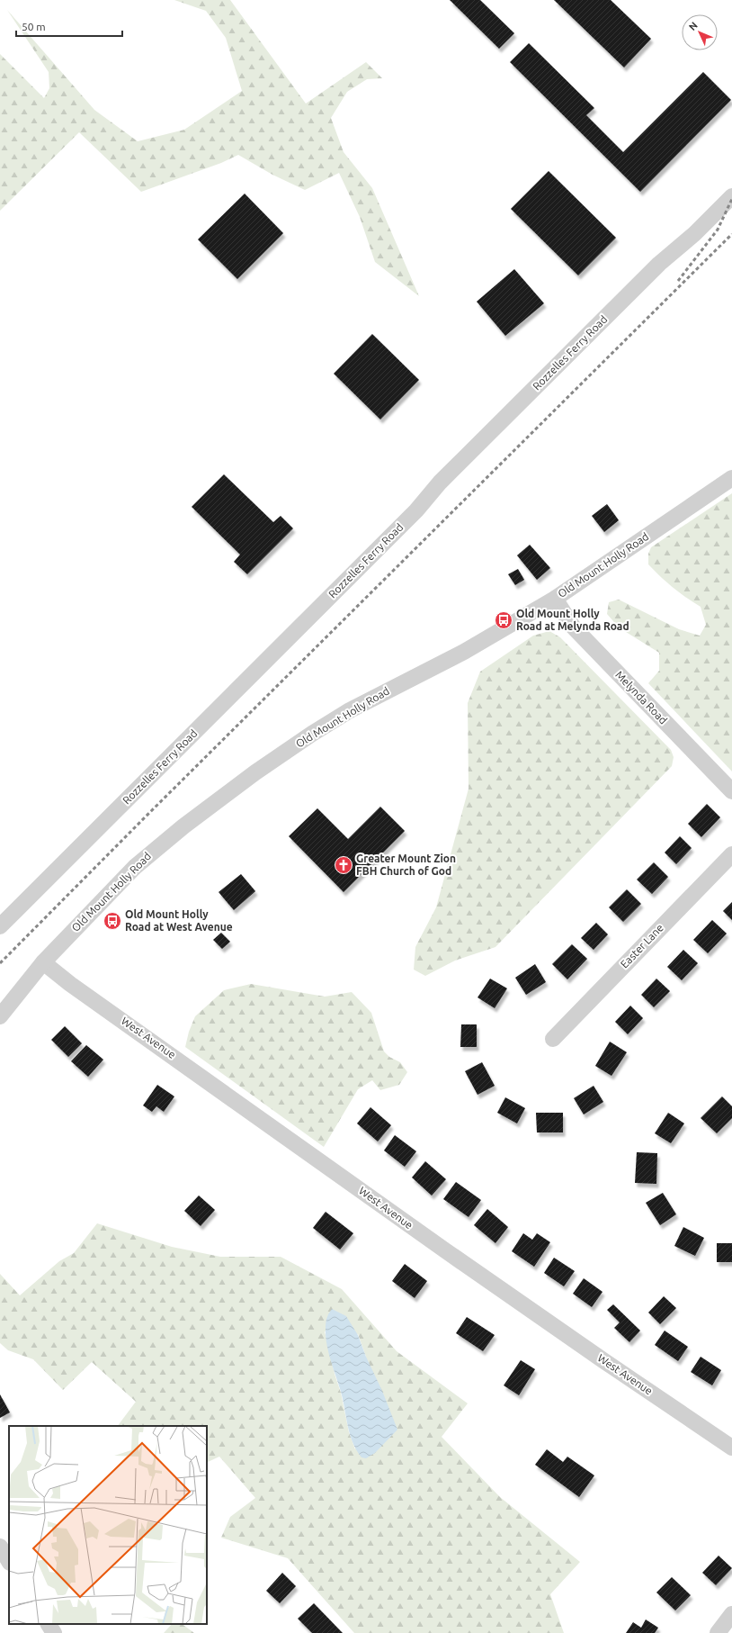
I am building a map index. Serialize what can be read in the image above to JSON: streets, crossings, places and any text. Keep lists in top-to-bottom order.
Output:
{
  "streets": {
    "street": [
      "Rozzelles Ferry Road",
      "Old Mount Holly Road",
      "Melynda Road",
      "Easter Lane",
      "West Avenue"
    ]
  },
  "crossings": [
    ["Old Mount Holly Road", "Melynda Road"],
    ["Old Mount Holly Road", "West Avenue"]
  ],
  "places": {
    "bus stop": ["Old Mount Holly Road at Melynda Road", "Old Mount Holly Road at West Avenue"],
    "church": ["Greater Mount Zion FBH Church of God"]
  },
  "scale_bar": "50 m",
  "north": "top left"
}
